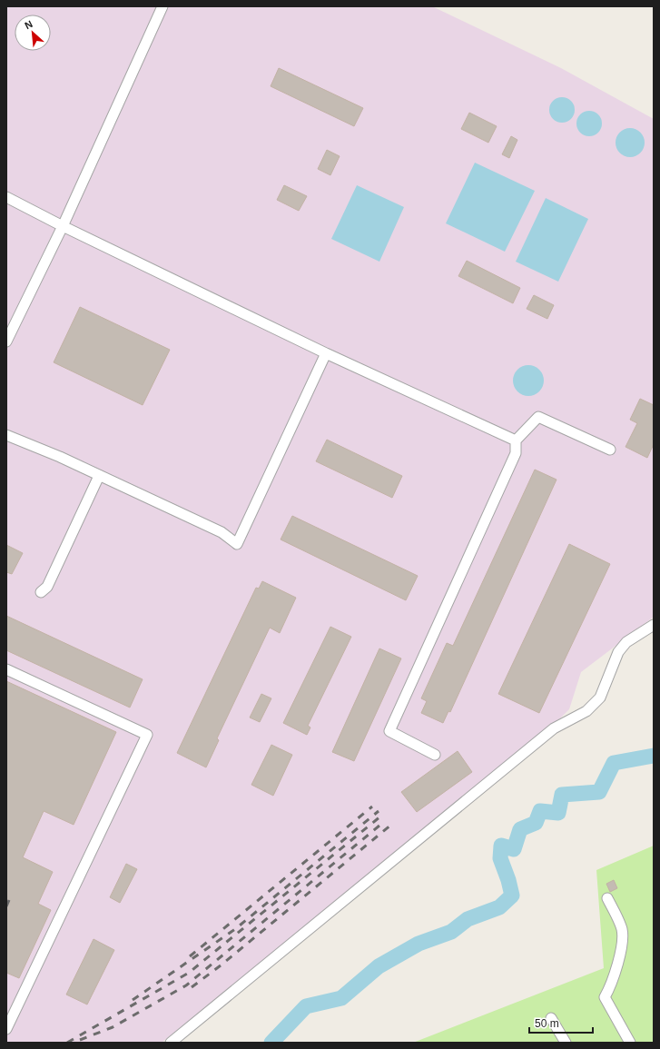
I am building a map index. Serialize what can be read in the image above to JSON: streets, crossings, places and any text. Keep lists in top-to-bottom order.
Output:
{
  "scale_bar": "50 m",
  "north": "top left"
}
